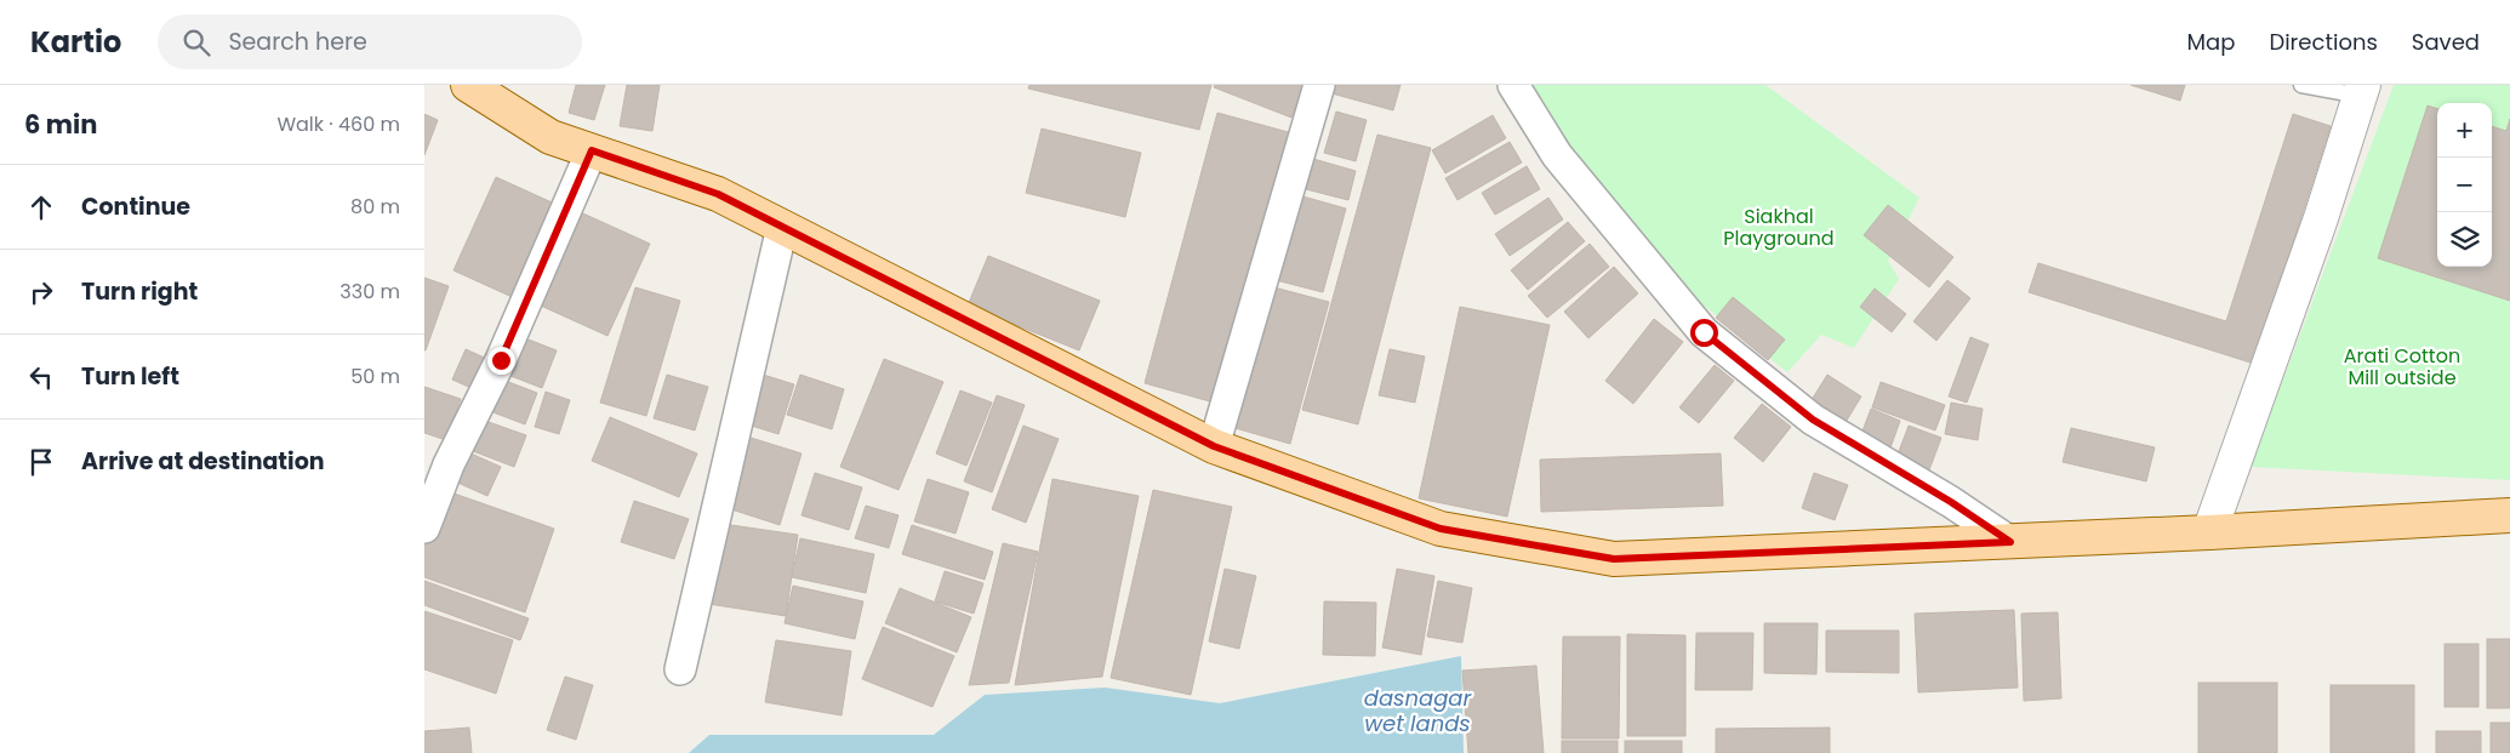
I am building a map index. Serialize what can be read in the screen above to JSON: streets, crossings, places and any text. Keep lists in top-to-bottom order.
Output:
{
  "water": ["dasnagar wet lands"],
  "parks": ["Siakhal Playground", "Arati Cotton Mill outside"],
  "page": {
    "header": "Kartio",
    "search": "Search here",
    "nav": ["Map", "Directions", "Saved"],
    "heading": ["6 min", "Walk · 460 m"],
    "map_buttons": ["+", "−"],
    "list": [
      ["Continue", "80 m"],
      ["Turn right", "330 m"],
      ["Turn left", "50 m"],
      "Arrive at destination"
    ]
  }
}
